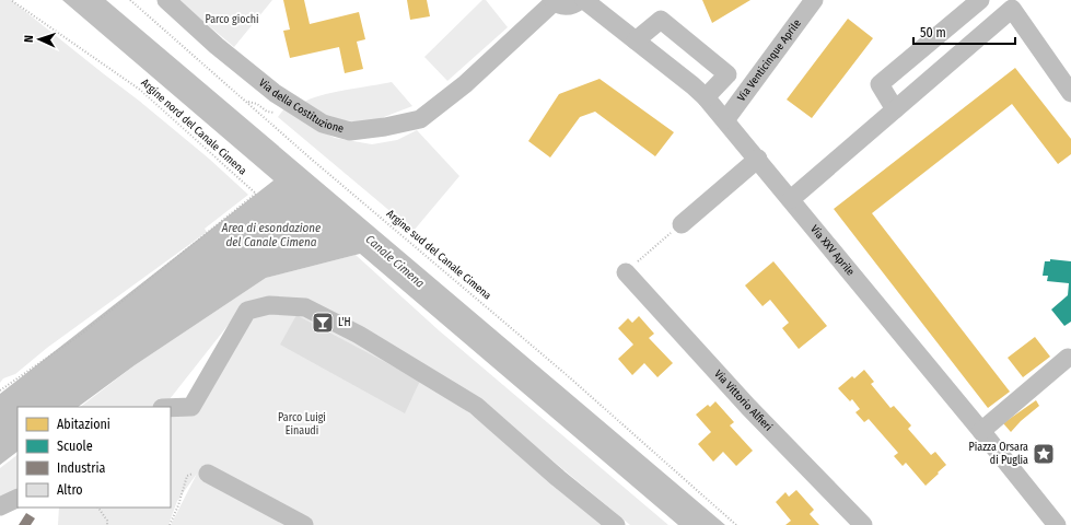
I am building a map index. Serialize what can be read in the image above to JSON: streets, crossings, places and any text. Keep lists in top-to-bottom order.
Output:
{
  "streets": {
    "street": [
      "Via Venticinque Aprile",
      "Via della Costituzione",
      "Via XXV Aprile",
      "Via Vittorio Alfieri"
    ],
    "path": ["Argine nord del Canale Cimena", "Argine sud del Canale Cimena"]
  },
  "crossings": [
    ["Via Venticinque Aprile", "Via XXV Aprile"]
  ],
  "water": ["Area di esondazione del Canale Cimena", "Canale Cimena"],
  "parks": ["Parco giochi", "Parco Luigi Einaudi"],
  "places": {
    "bar": ["L'H"],
    "place": ["Piazza Orsara di Puglia"]
  },
  "legend": [
    "Abitazioni",
    "Scuole",
    "Industria",
    "Altro"
  ],
  "scale_bar": "50 m",
  "north": "left"
}
